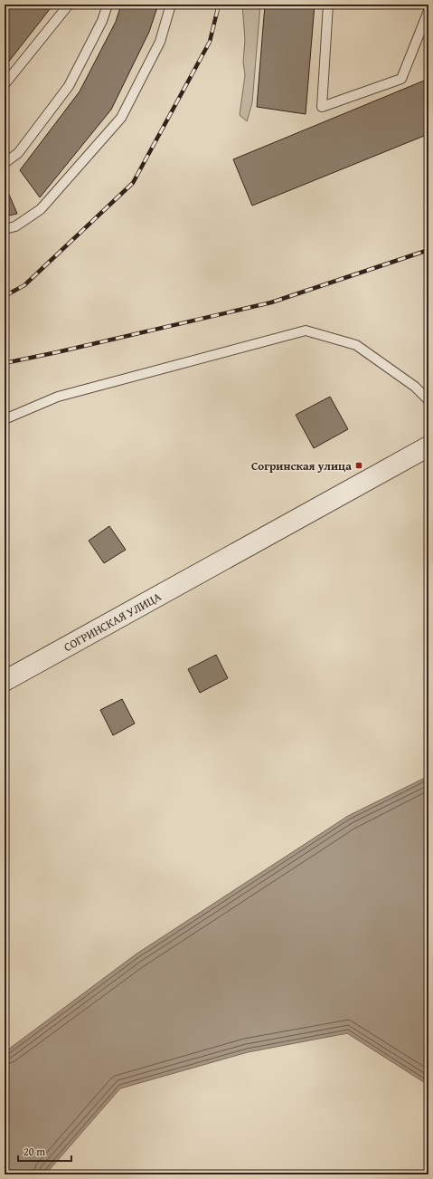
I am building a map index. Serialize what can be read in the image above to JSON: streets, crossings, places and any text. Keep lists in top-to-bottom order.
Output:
{
  "streets": {
    "street": ["СОГРИНСКАЯ УЛИЦА"]
  },
  "places": {
    "transit": ["Согринская улица"]
  },
  "scale_bar": "20 m"
}
